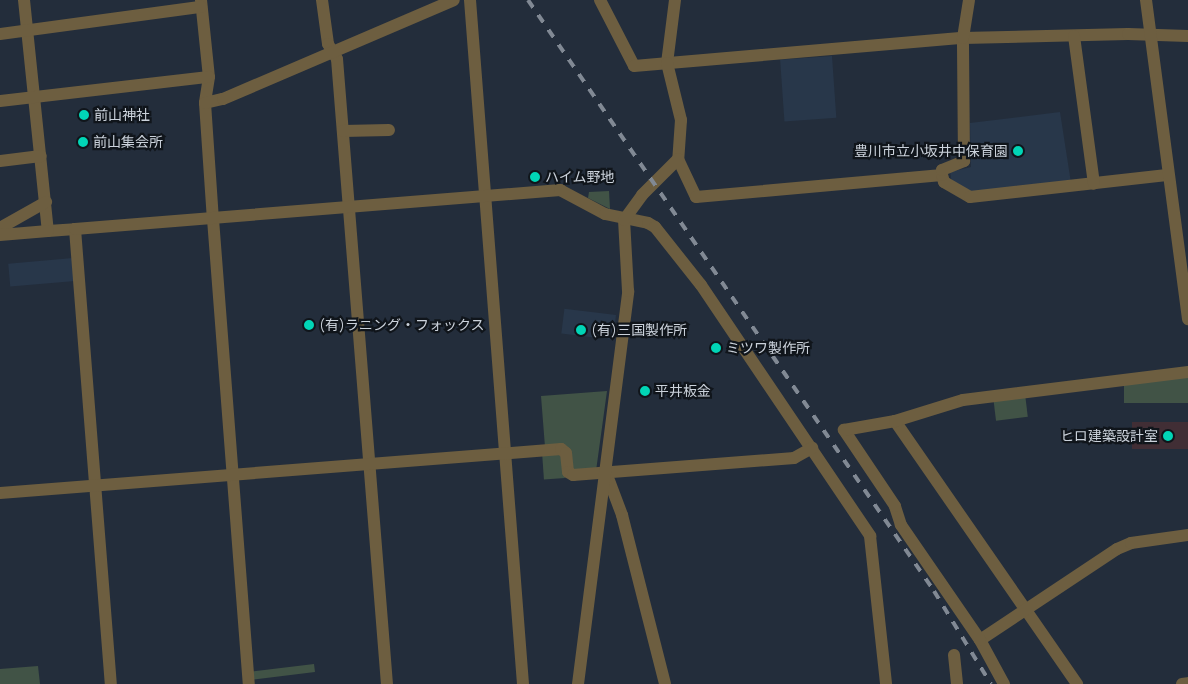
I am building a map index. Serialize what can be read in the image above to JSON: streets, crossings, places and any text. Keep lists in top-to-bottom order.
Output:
{
  "places": [
    "前山神社",
    "前山集会所",
    "豊川市立小坂井中保育園",
    "ハイム野地",
    "(有)ラニング・フォックス",
    "(有)三国製作所",
    "ミツワ製作所",
    "平井板金",
    "ヒロ建築設計室"
  ]
}
